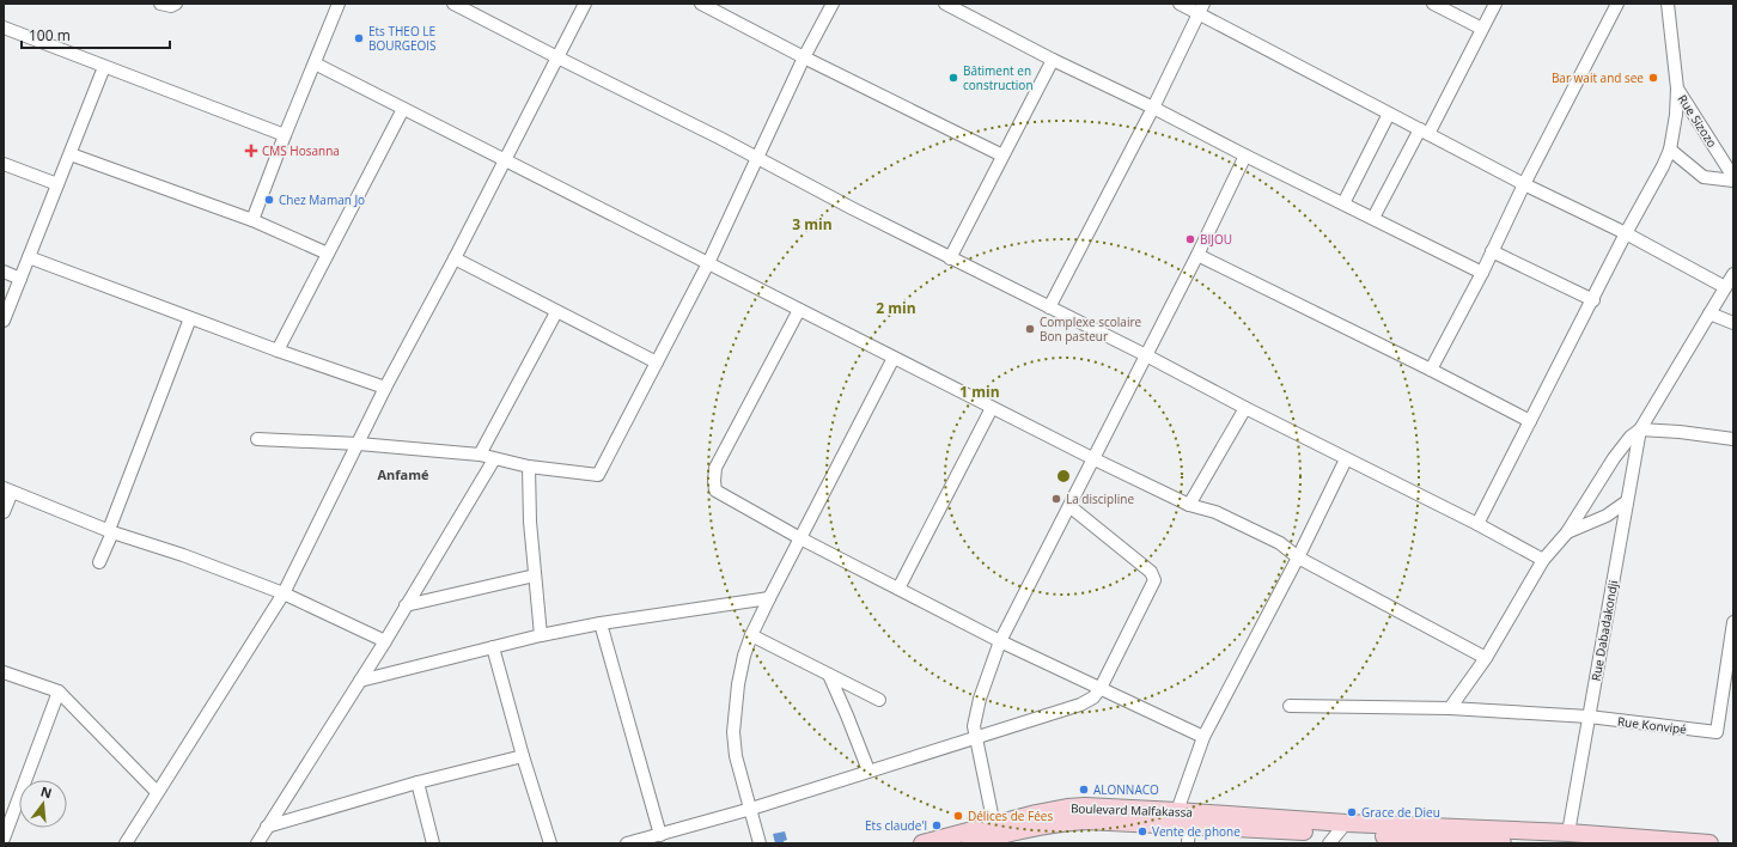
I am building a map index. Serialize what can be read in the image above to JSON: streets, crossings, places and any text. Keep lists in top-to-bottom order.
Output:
{
  "streets": {
    "main road": ["Boulevard Malfakassa"],
    "street": ["Rue Sizozo", "Rue Dabadakondji", "Rue Konvipé"]
  },
  "crossings": [
    ["Rue Dabadakondji", "Rue Konvipé"]
  ],
  "districts": ["Anfamé"],
  "places": {
    "other": [
      "Ets THEO LE BOURGEOIS",
      "Bâtiment en construction",
      "Bar wait and see",
      "Chez Maman Jo",
      "BIJOU",
      "Complexe scolaire Bon pasteur",
      "La discipline",
      "ALONNACO",
      "Grace de Dieu",
      "Délices de Fées",
      "Ets claude'l",
      "Vente de phone"
    ],
    "health": ["CMS Hosanna"]
  },
  "scale_bar": "100 m",
  "north": "top",
  "rings": ["3 min", "2 min", "1 min"]
}
